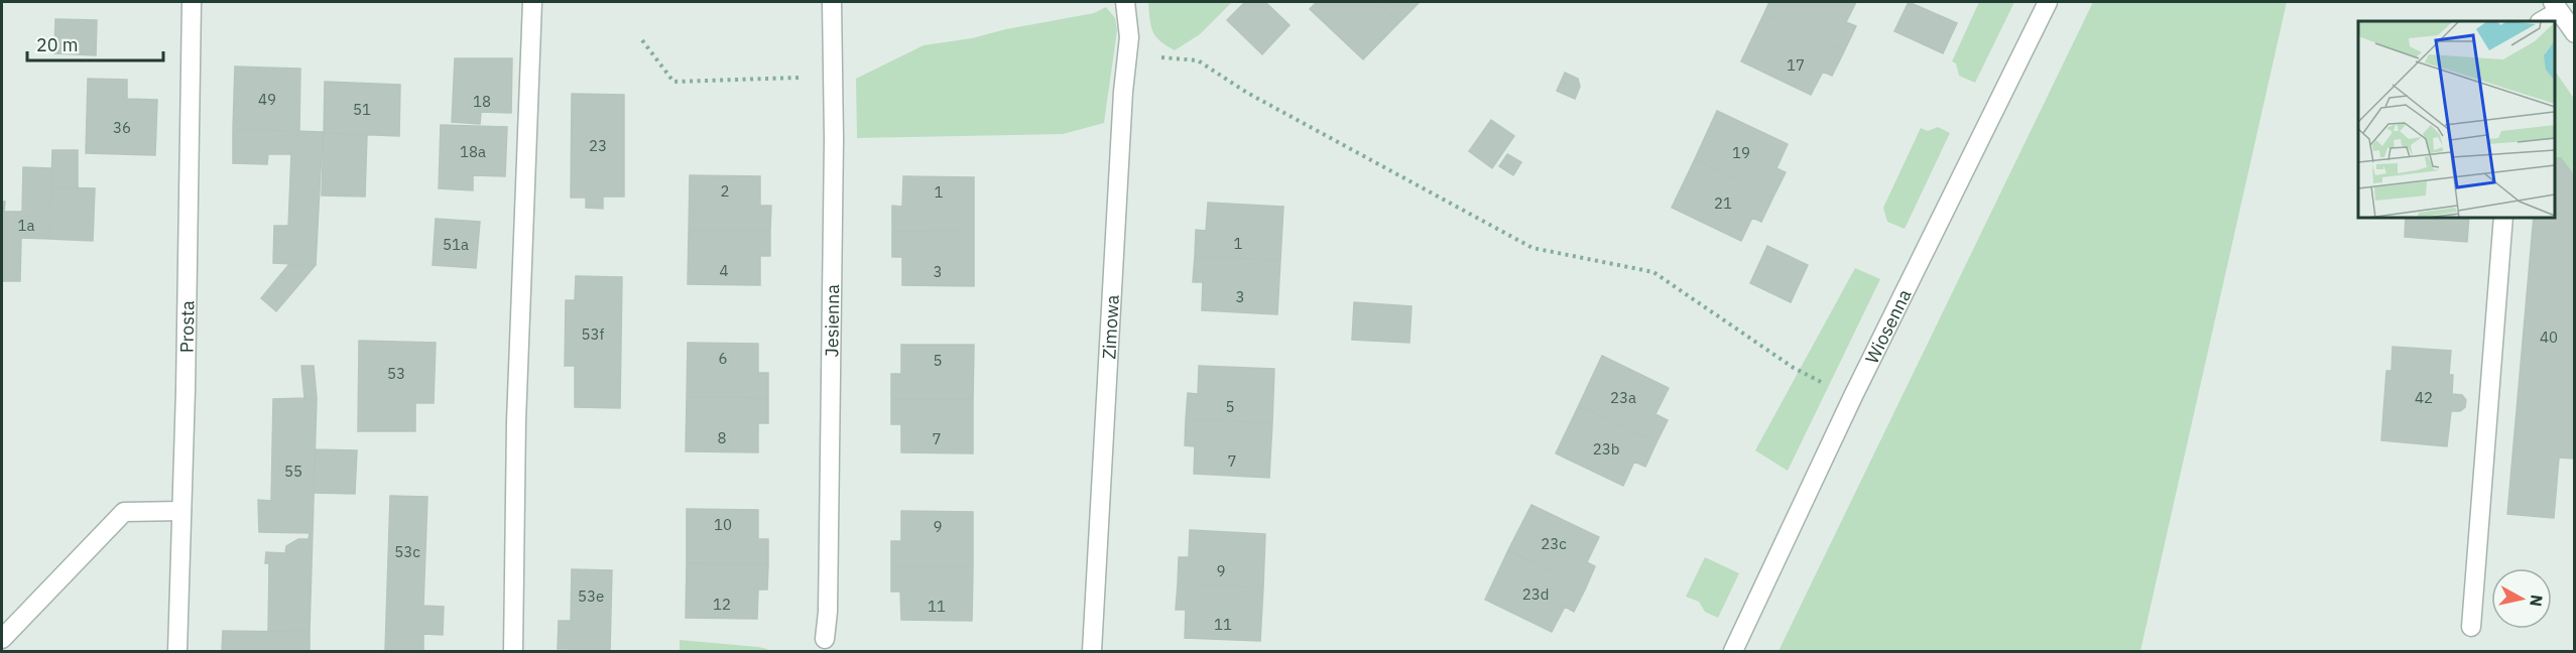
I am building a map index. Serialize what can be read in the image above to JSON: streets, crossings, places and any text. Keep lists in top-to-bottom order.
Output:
{
  "streets": {
    "street": [
      "Jesienna",
      "Wiosenna",
      "Prosta",
      "Zimowa"
    ]
  },
  "house_numbers": [
    "17",
    "49",
    "18",
    "51",
    "36",
    "23",
    "18a",
    "19",
    "2",
    "1",
    "21",
    "1a",
    "1",
    "51a",
    "4",
    "3",
    "3",
    "53f",
    "40",
    "6",
    "5",
    "53",
    "23a",
    "42",
    "5",
    "8",
    "7",
    "23b",
    "7",
    "55",
    "10",
    "9",
    "23c",
    "53c",
    "9",
    "23d",
    "53e",
    "12",
    "11",
    "11"
  ],
  "scale_bar": "20 m",
  "north": "right"
}
